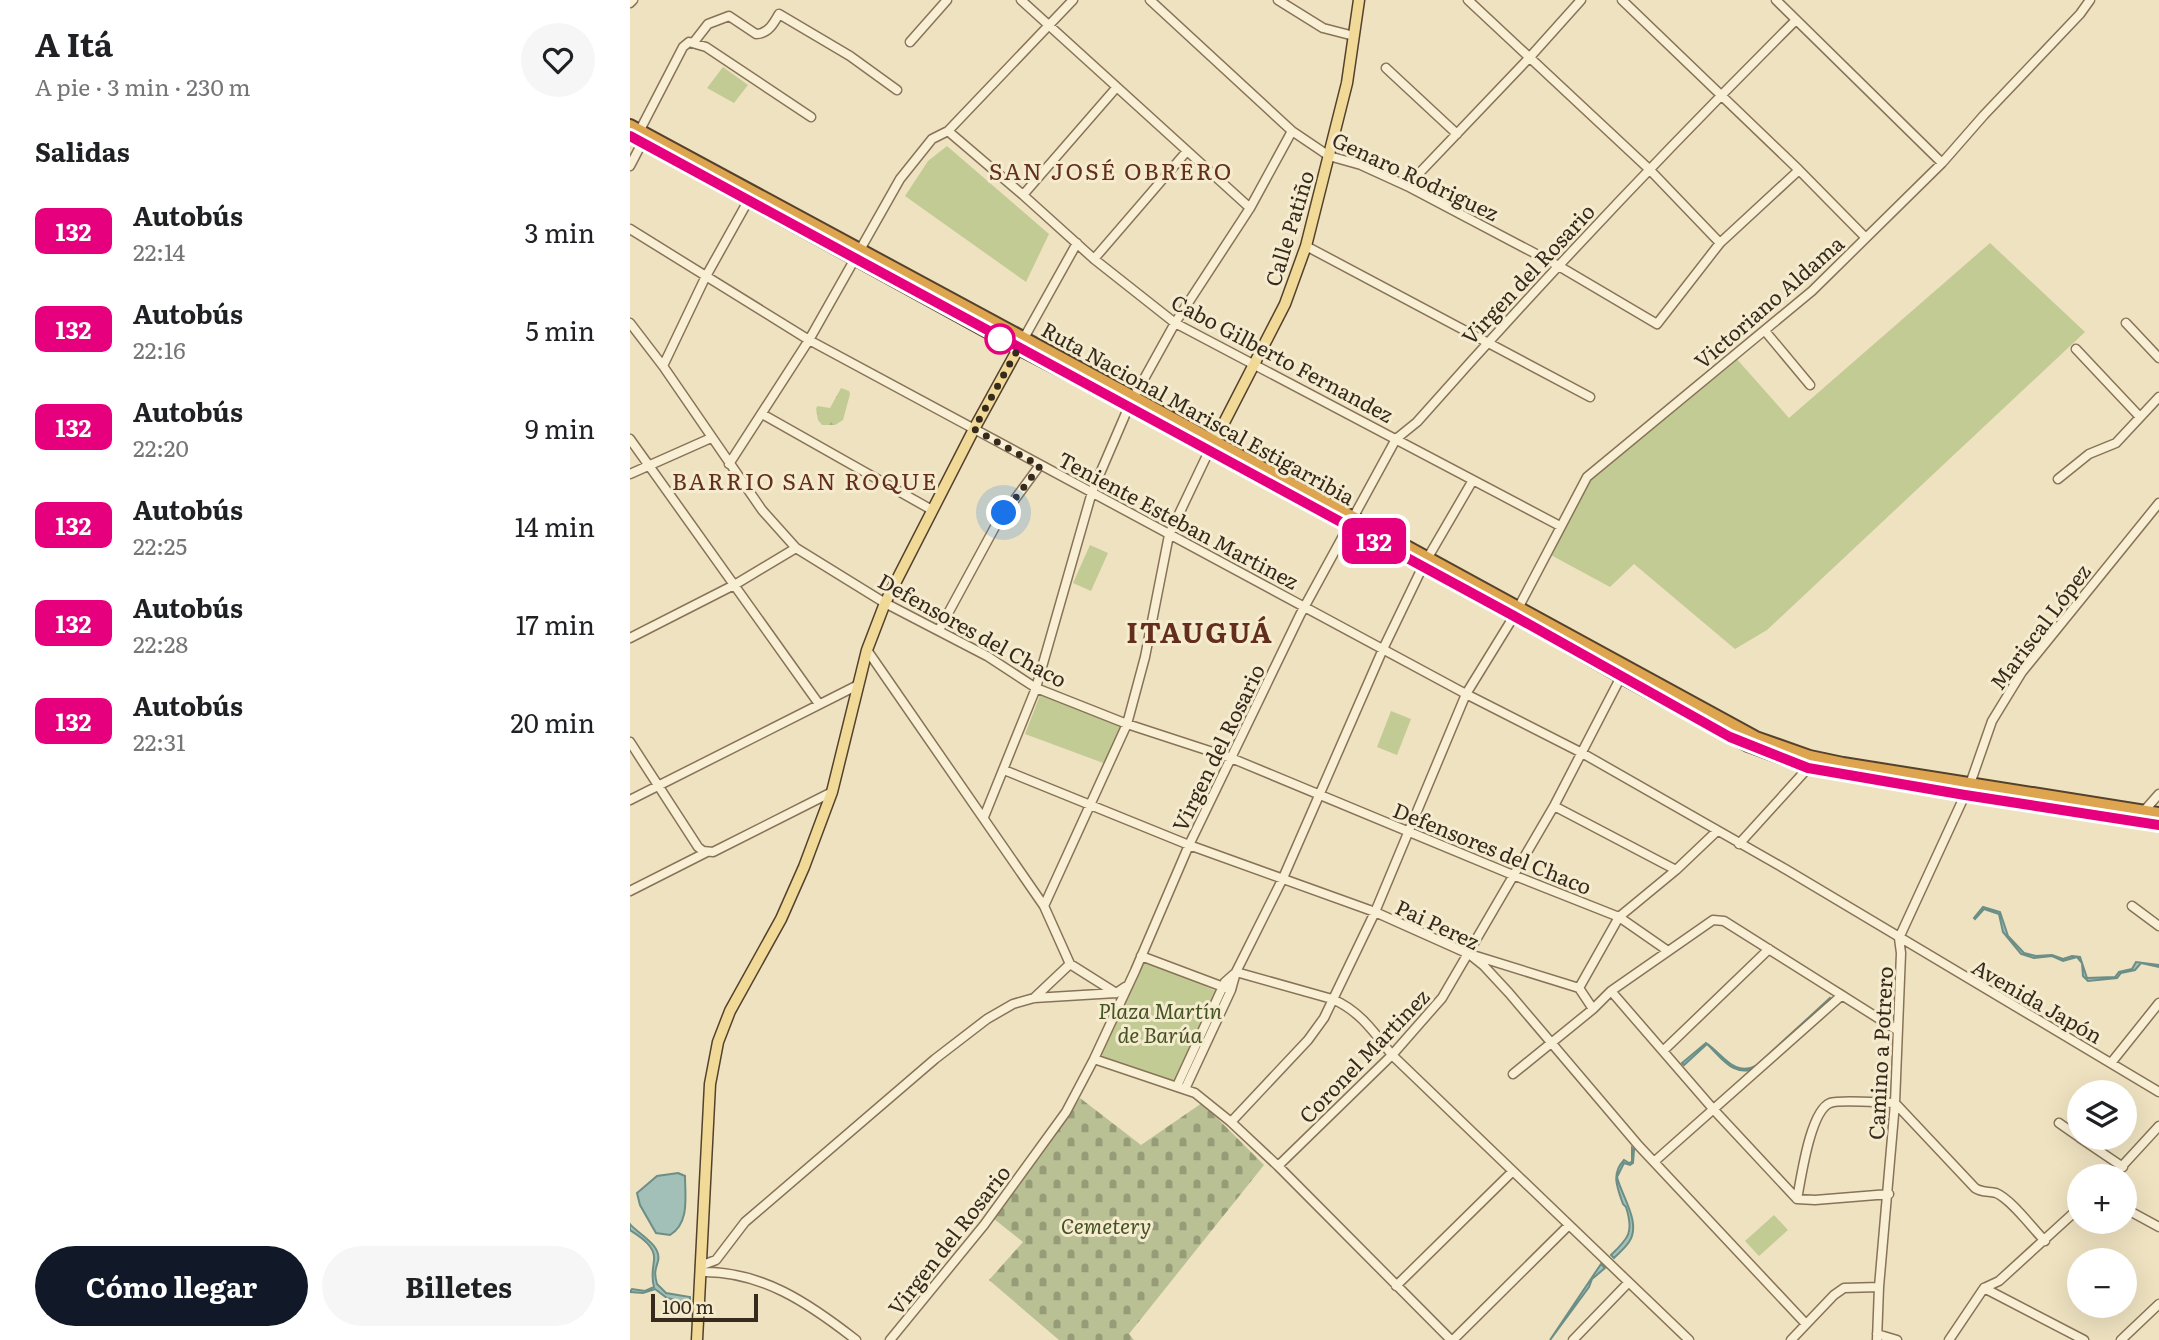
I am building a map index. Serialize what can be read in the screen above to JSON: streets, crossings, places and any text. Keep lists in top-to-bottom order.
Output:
{
  "streets": {
    "highway": ["Ruta Nacional Mariscal Estigarribia"],
    "main road": ["Calle Patiño"],
    "street": [
      "Genaro Rodriguez",
      "Virgen del Rosario",
      "Victoriano Aldama",
      "Cabo Gilberto Fernandez",
      "Teniente Esteban Martinez",
      "Mariscal López",
      "Defensores del Chaco",
      "Pai Perez",
      "Avenida Japón",
      "Camino a Potrero",
      "Coronel Martinez"
    ]
  },
  "crossings": [
    ["Genaro Rodriguez", "Calle Patiño"],
    ["Genaro Rodriguez", "Virgen del Rosario"],
    ["Calle Patiño", "Cabo Gilberto Fernandez"],
    ["Calle Patiño", "Ruta Nacional Mariscal Estigarribia"],
    ["Virgen del Rosario", "Cabo Gilberto Fernandez"],
    ["Virgen del Rosario", "Ruta Nacional Mariscal Estigarribia"],
    ["Virgen del Rosario", "Teniente Esteban Martinez"],
    ["Virgen del Rosario", "Defensores del Chaco"],
    ["Virgen del Rosario", "Pai Perez"],
    ["Victoriano Aldama", "Cabo Gilberto Fernandez"],
    ["Victoriano Aldama", "Ruta Nacional Mariscal Estigarribia"],
    ["Victoriano Aldama", "Teniente Esteban Martinez"],
    ["Victoriano Aldama", "Defensores del Chaco"],
    ["Victoriano Aldama", "Pai Perez"],
    ["Ruta Nacional Mariscal Estigarribia", "Mariscal López"],
    ["Ruta Nacional Mariscal Estigarribia", "Camino a Potrero"],
    ["Ruta Nacional Mariscal Estigarribia", "Coronel Martinez"],
    ["Teniente Esteban Martinez", "Avenida Japón"],
    ["Teniente Esteban Martinez", "Camino a Potrero"],
    ["Teniente Esteban Martinez", "Coronel Martinez"],
    ["Mariscal López", "Camino a Potrero"],
    ["Defensores del Chaco", "Coronel Martinez"],
    ["Pai Perez", "Coronel Martinez"],
    ["Avenida Japón", "Camino a Potrero"]
  ],
  "districts": ["SAN JOSÉ OBRERO", "BARRIO SAN ROQUE", "ITAUGUÁ"],
  "parks": ["Plaza Martín de Barúa", "Cemetery"],
  "lines": ["bus line 132"],
  "scale_bar": "100 m",
  "page": {
    "heading": [
      ["A Itá", "A pie · 3 min · 230 m"],
      "Salidas"
    ],
    "on_map": "132",
    "list": [
      {
        "mark": "132",
        "name": "Autobús",
        "note": "22:14",
        "value": "3 min"
      },
      {
        "mark": "132",
        "name": "Autobús",
        "note": "22:16",
        "value": "5 min"
      },
      {
        "mark": "132",
        "name": "Autobús",
        "note": "22:20",
        "value": "9 min"
      },
      {
        "mark": "132",
        "name": "Autobús",
        "note": "22:25",
        "value": "14 min"
      },
      {
        "mark": "132",
        "name": "Autobús",
        "note": "22:28",
        "value": "17 min"
      },
      {
        "mark": "132",
        "name": "Autobús",
        "note": "22:31",
        "value": "20 min"
      }
    ],
    "map_buttons": ["+", "−"],
    "buttons": ["Cómo llegar", "Billetes"],
    "scale": "100 m"
  }
}
